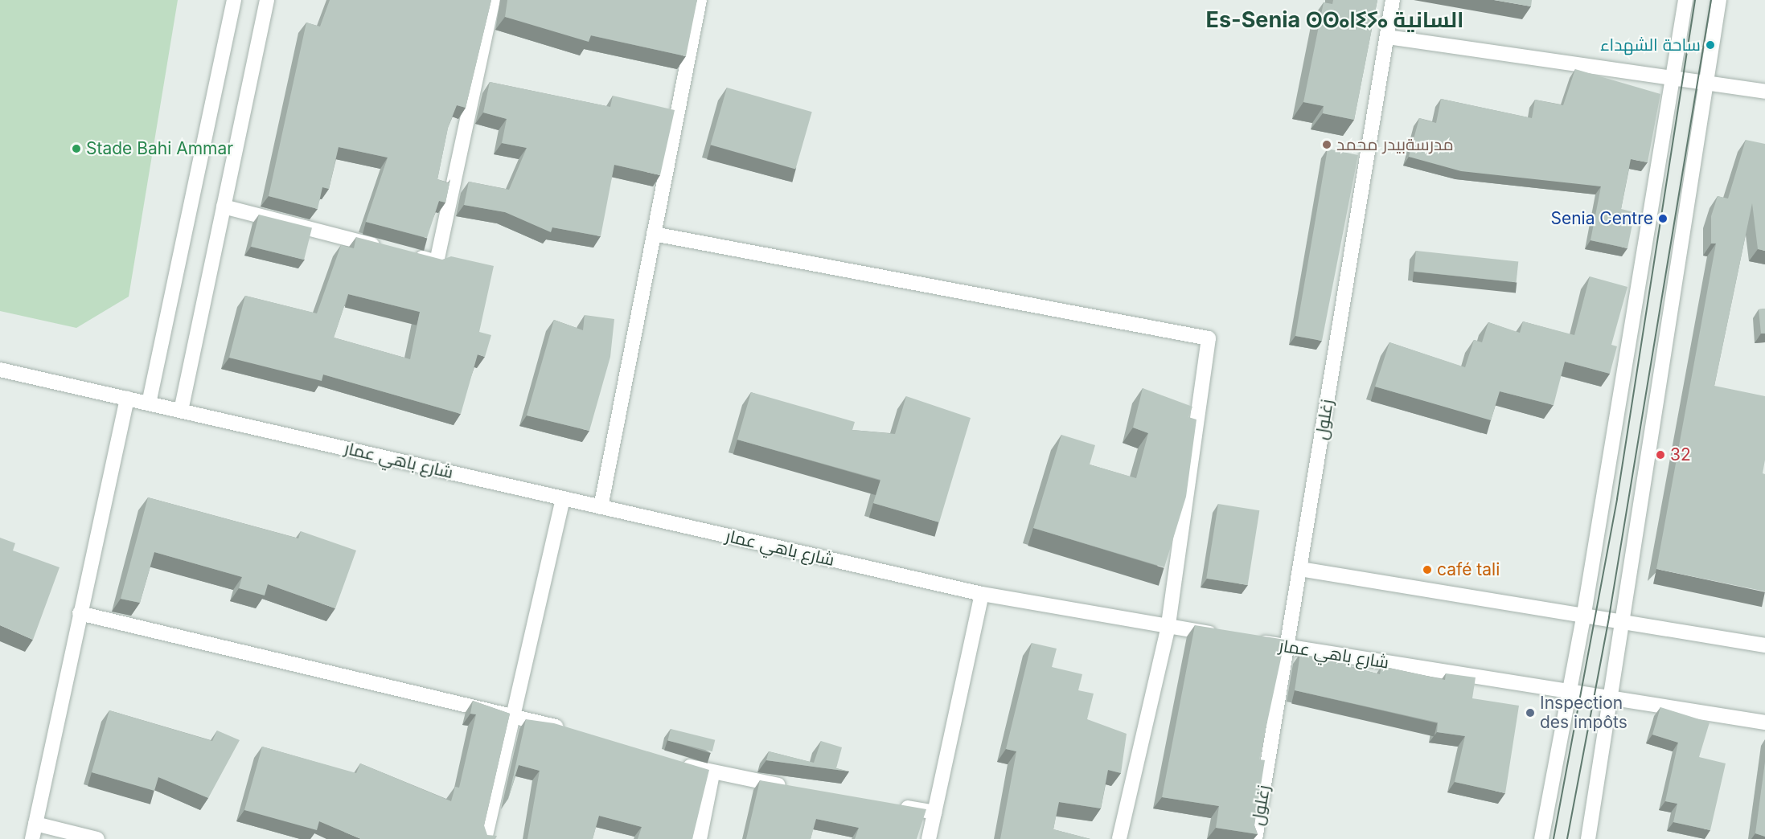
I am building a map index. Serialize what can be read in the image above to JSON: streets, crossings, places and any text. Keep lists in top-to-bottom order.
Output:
{
  "streets": {
    "street": ["زغلول", "شارع باهي عمار"]
  },
  "crossings": [
    ["زغلول", "شارع باهي عمار"]
  ],
  "districts": ["Es-Senia ⵙⵙⴰⵏⵉⵢⴰ السانية"],
  "places": [
    "ساحة الشهداء",
    "مدرسةبيدر محمد",
    "Stade Bahi Ammar",
    "Senia Centre",
    "32",
    "café tali",
    "Inspection des impôts"
  ]
}
